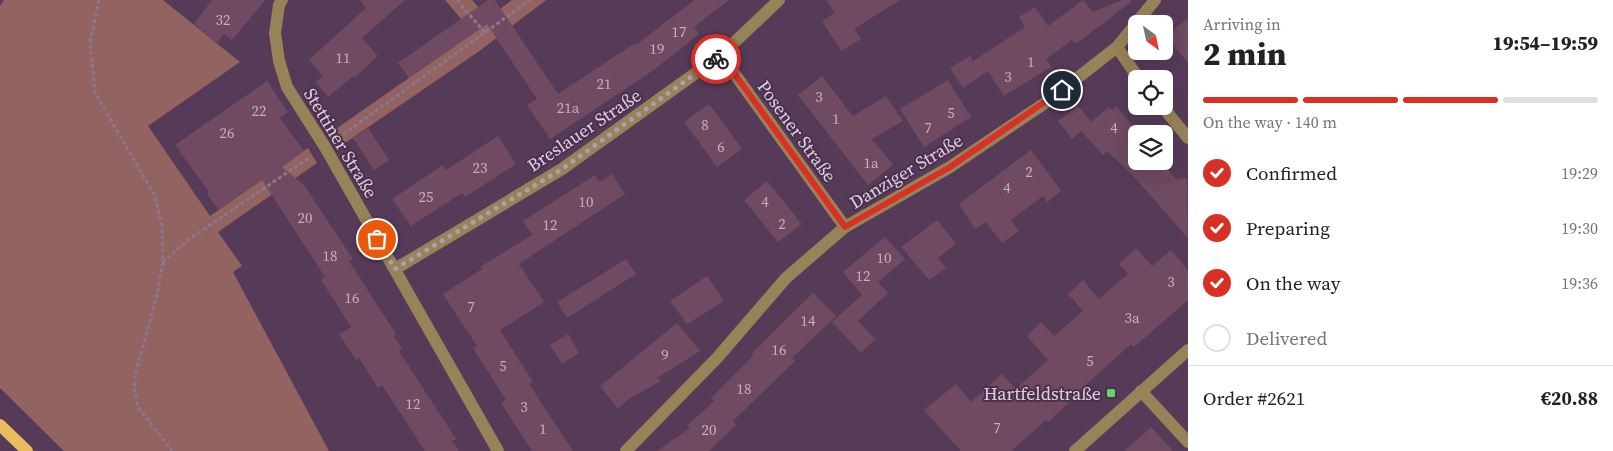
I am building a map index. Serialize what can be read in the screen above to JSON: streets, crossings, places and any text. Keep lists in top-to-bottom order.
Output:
{
  "streets": {
    "street": [
      "Breslauer Straße",
      "Posener Straße",
      "Stettiner Straße",
      "Danziger Straße"
    ]
  },
  "crossings": [
    ["Breslauer Straße", "Posener Straße"],
    ["Breslauer Straße", "Stettiner Straße"],
    ["Posener Straße", "Danziger Straße"]
  ],
  "places": {
    "transit": ["Hartfeldstraße"]
  },
  "house_numbers": [
    "32",
    "17",
    "19",
    "11",
    "1",
    "3",
    "21",
    "3",
    "21a",
    "22",
    "5",
    "1",
    "8",
    "7",
    "4",
    "26",
    "6",
    "1a",
    "23",
    "2",
    "4",
    "25",
    "10",
    "4",
    "20",
    "2",
    "12",
    "18",
    "10",
    "12",
    "3",
    "16",
    "7",
    "3a",
    "14",
    "16",
    "9",
    "5",
    "5",
    "18",
    "12",
    "3",
    "7",
    "1",
    "20"
  ],
  "north": "bottom right",
  "page": {
    "heading": ["2 min", "Arriving in", "19:54–19:59"],
    "panel": ["Order #2621", "€20.88"],
    "bar": "On the way · 140 m",
    "list": [
      ["Confirmed", "19:29"],
      ["Preparing", "19:30"],
      ["On the way", "19:36"],
      "Delivered"
    ]
  }
}
